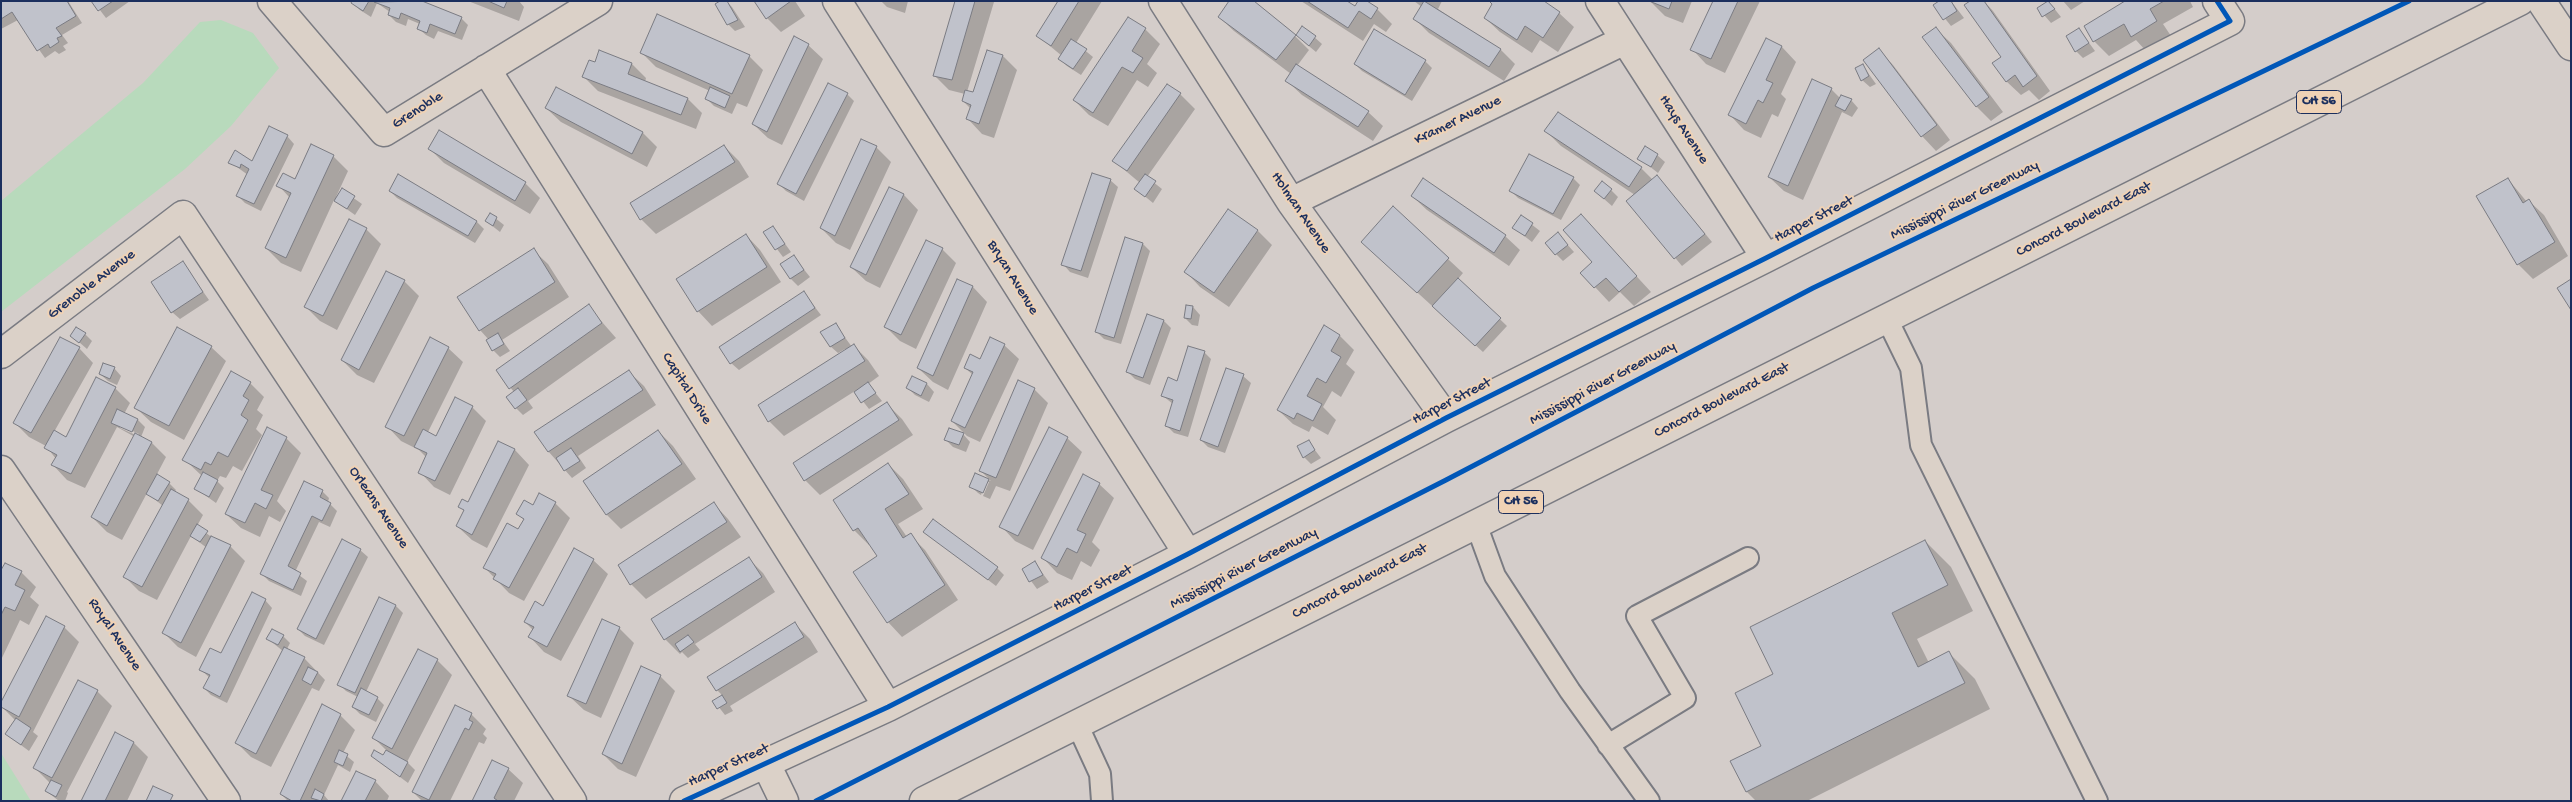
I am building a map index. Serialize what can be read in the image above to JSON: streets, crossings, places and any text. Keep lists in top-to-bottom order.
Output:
{
  "streets": {
    "street": [
      "CH 56",
      "Grenoble",
      "Kramer Avenue",
      "Hays Avenue",
      "Holman Avenue",
      "Harper Street",
      "Concord Boulevard East",
      "Bryan Avenue",
      "Grenoble Avenue",
      "Capital Drive",
      "Orleans Avenue",
      "Royal Avenue"
    ],
    "cycle path": ["Mississippi River Greenway"]
  },
  "crossings": [
    ["Grenoble", "Capital Drive"],
    ["Kramer Avenue", "Hays Avenue"],
    ["Kramer Avenue", "Holman Avenue"],
    ["Hays Avenue", "Harper Street"],
    ["Holman Avenue", "Harper Street"],
    ["Harper Street", "Bryan Avenue"],
    ["Harper Street", "Capital Drive"],
    ["Grenoble Avenue", "Orleans Avenue"]
  ]
}
